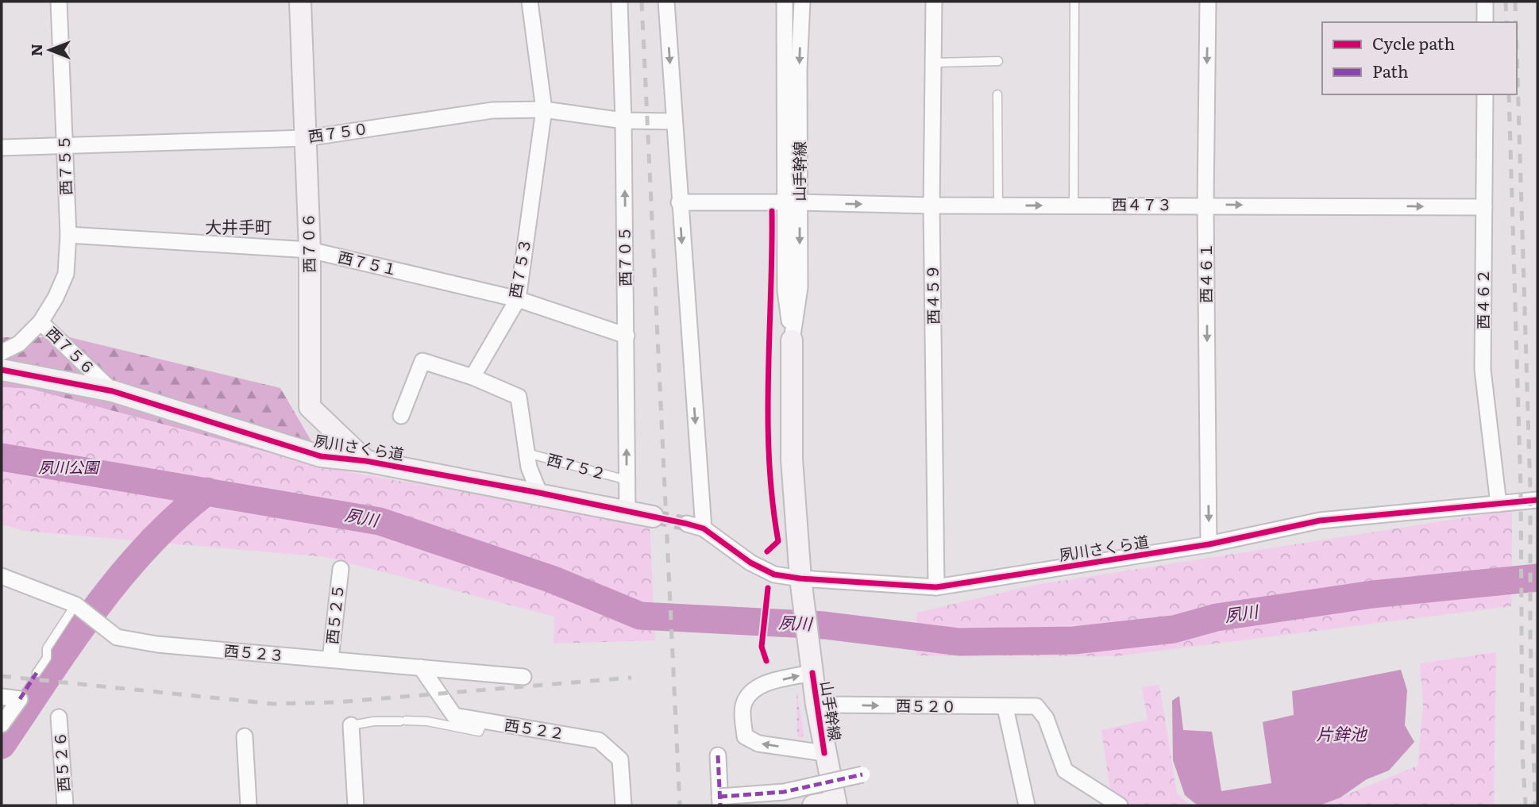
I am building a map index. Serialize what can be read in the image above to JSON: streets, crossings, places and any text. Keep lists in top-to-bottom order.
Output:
{
  "streets": {
    "street": [
      "西７５０",
      "西７５５",
      "山手幹線",
      "西４７３",
      "西７０６",
      "西７０５",
      "西７５１",
      "西７５３",
      "西４６１",
      "西４５９",
      "西４６２",
      "西７５６",
      "夙川さくら道",
      "西５２５",
      "西５２３",
      "西５２０",
      "西５２２",
      "西５２６"
    ],
    "lane": ["西７５２"]
  },
  "crossings": [
    ["西７５０", "西７５５"],
    ["西７５０", "西７０６"],
    ["西７５０", "西７０５"],
    ["西７５０", "西７５３"],
    ["西７５５", "西７５１"],
    ["西７５５", "西７５６"],
    ["山手幹線", "西４７３"],
    ["山手幹線", "夙川さくら道"],
    ["山手幹線", "西５２０"],
    ["西４７３", "西４６１"],
    ["西４７３", "西４５９"],
    ["西４７３", "西４６２"],
    ["西７０６", "西７５１"],
    ["西７０６", "夙川さくら道"],
    ["西７０５", "西７５１"],
    ["西７０５", "夙川さくら道"],
    ["西７０５", "西７５２"],
    ["西７５１", "西７５３"],
    ["西４６１", "夙川さくら道"],
    ["西４５９", "夙川さくら道"],
    ["西４６２", "夙川さくら道"],
    ["西７５６", "夙川さくら道"],
    ["西５２５", "西５２３"],
    ["西５２３", "西５２２"]
  ],
  "one_way": ["西４７３", "西４６１"],
  "districts": ["大井手町"],
  "water": ["夙川", "片鉾池"],
  "parks": ["夙川公園"],
  "legend": ["Cycle path", "Path"],
  "north": "left"
}
